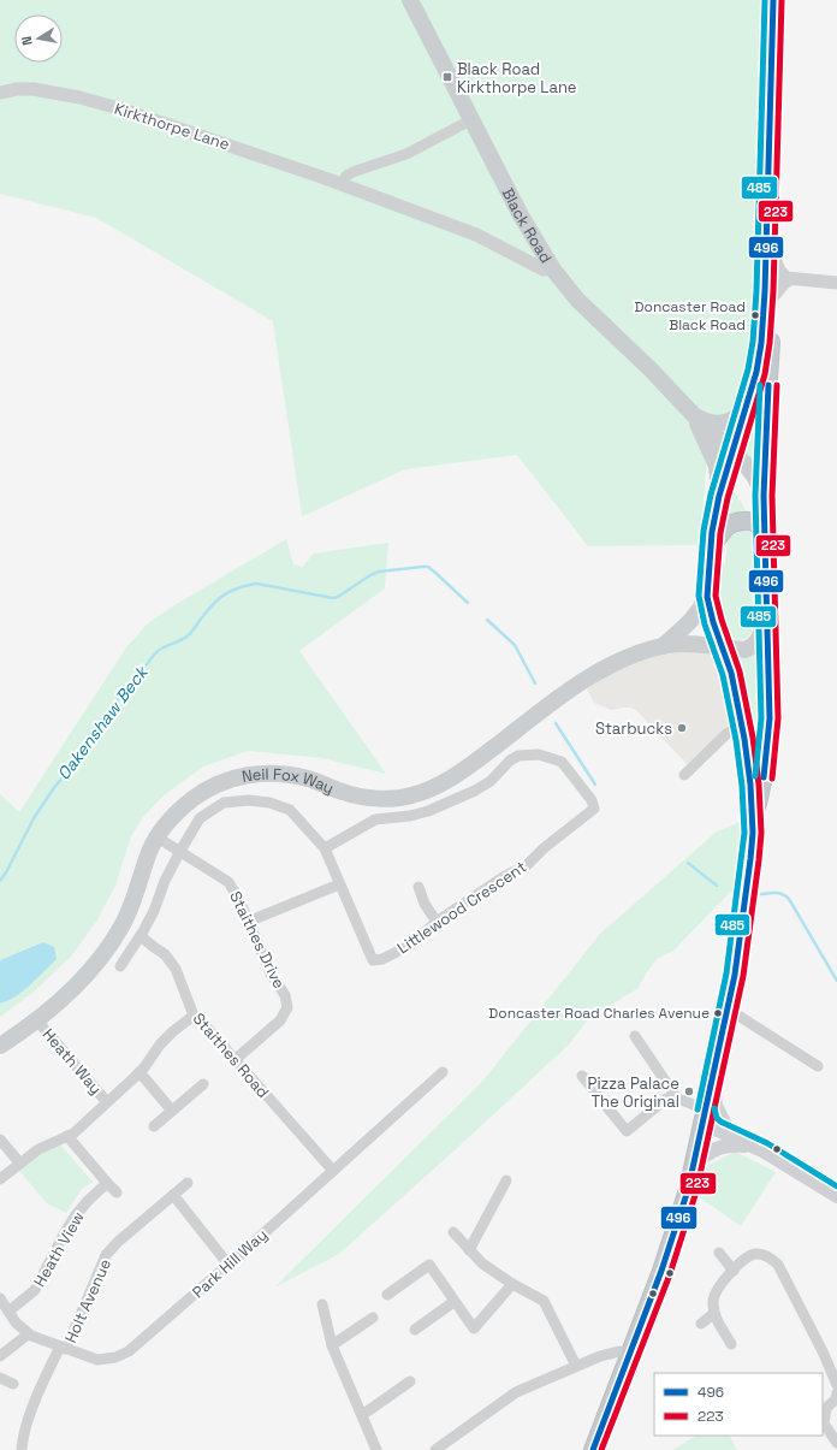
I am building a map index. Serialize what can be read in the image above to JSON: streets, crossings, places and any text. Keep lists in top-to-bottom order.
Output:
{
  "streets": {
    "main road": ["Black Road", "Neil Fox Way"],
    "street": [
      "Kirkthorpe Lane",
      "Littlewood Crescent",
      "Staithes Drive",
      "Staithes Road",
      "Heath Way",
      "Heath View",
      "Park Hill Way",
      "Holt Avenue"
    ]
  },
  "crossings": [
    ["Kirkthorpe Lane", "Black Road"],
    ["Neil Fox Way", "Staithes Drive"],
    ["Neil Fox Way", "Heath Way"],
    ["Littlewood Crescent", "Staithes Drive"],
    ["Littlewood Crescent", "Staithes Road"],
    ["Staithes Drive", "Staithes Road"],
    ["Staithes Road", "Park Hill Way"],
    ["Heath View", "Park Hill Way"],
    ["Park Hill Way", "Holt Avenue"]
  ],
  "water": ["Oakenshaw Beck"],
  "places": {
    "transit": ["Black Road Kirkthorpe Lane"],
    "other": [
      "Doncaster Road Black Road",
      "Starbucks",
      "Doncaster Road Charles Avenue",
      "Pizza Palace The Original"
    ]
  },
  "lines": ["transit line 496", "transit line 223", "transit line 485"],
  "legend": ["496", "223"],
  "north": "left"
}
